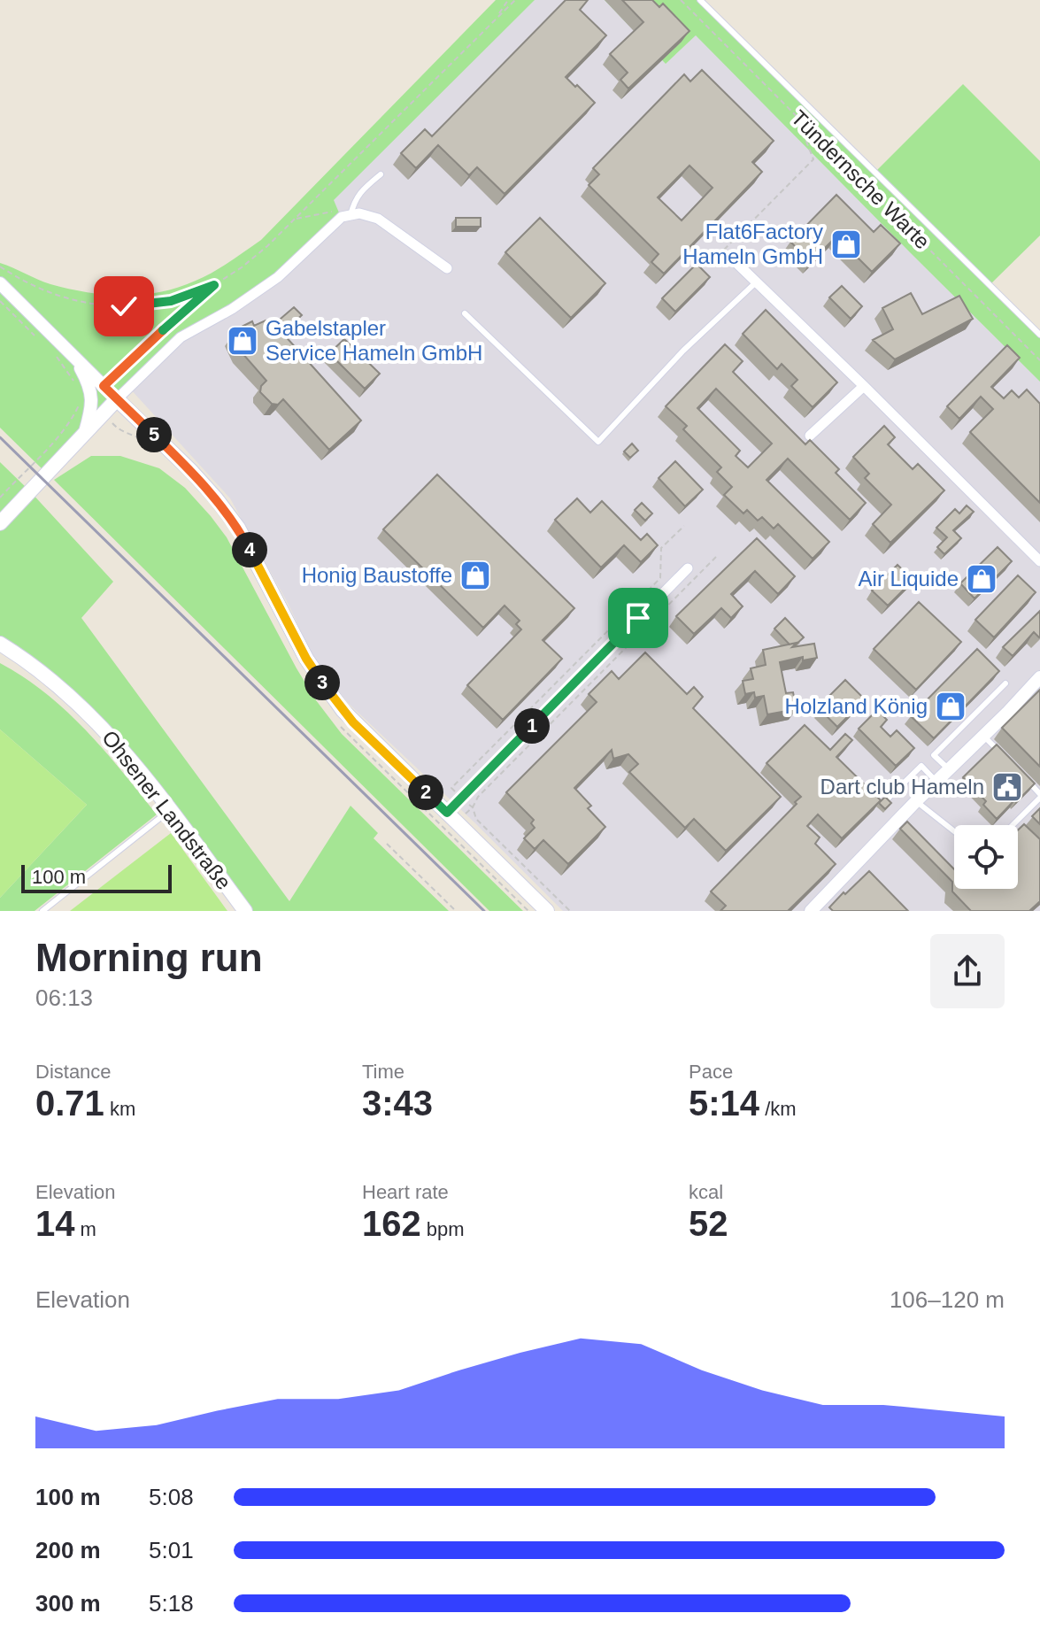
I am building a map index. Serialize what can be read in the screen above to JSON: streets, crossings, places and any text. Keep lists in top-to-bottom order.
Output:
{
  "streets": {
    "main road": ["Ohsener Landstraße"],
    "lane": ["Tündernsche Warte"]
  },
  "places": {
    "shop": [
      "Flat6Factory Hameln GmbH",
      "Gabelstapler Service Hameln GmbH",
      "Honig Baustoffe",
      "Air Liquide",
      "Holzland König"
    ],
    "public building": ["Dart club Hameln"]
  },
  "scale_bar": "100 m",
  "page": {
    "pins": [
      "5",
      "4",
      "3",
      "1",
      "2"
    ],
    "scale": "100 m",
    "heading": ["Morning run", "06:13"],
    "stats": [
      ["Distance", "0.71 km"],
      ["Time", "3:43"],
      ["Pace", "5:14 /km"],
      ["Elevation", "14 m"],
      ["Heart rate", "162 bpm"],
      ["kcal", "52"]
    ],
    "chart": ["Elevation", "106–120 m"],
    "list": [
      {
        "name": "100 m",
        "note": "5:08"
      },
      {
        "name": "200 m",
        "note": "5:01"
      },
      {
        "name": "300 m",
        "note": "5:18"
      }
    ]
  }
}
